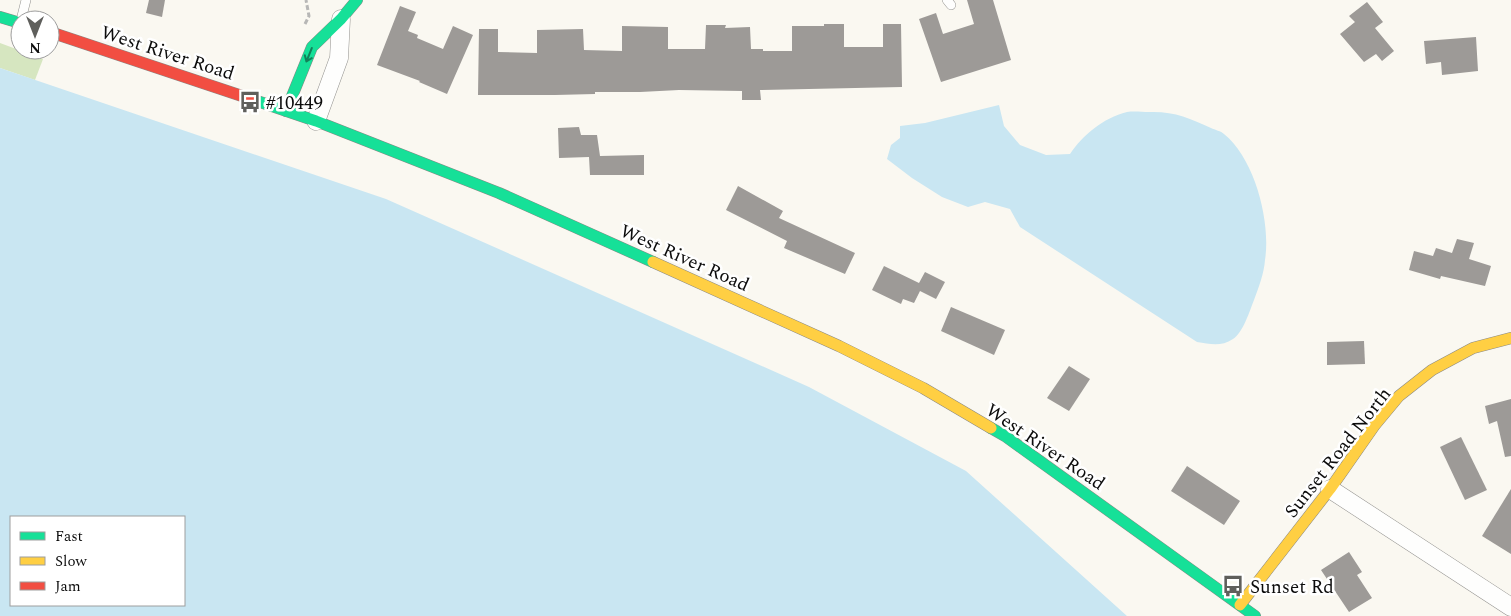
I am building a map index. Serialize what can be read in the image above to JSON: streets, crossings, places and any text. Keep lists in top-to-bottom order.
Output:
{
  "streets": {
    "street": ["West River Road", "Sunset Road North"]
  },
  "crossings": [
    ["West River Road", "Sunset Road North"]
  ],
  "places": {
    "bus stop": ["#10449", "Sunset Rd"]
  },
  "legend": ["Fast", "Slow", "Jam"],
  "north": "bottom"
}
